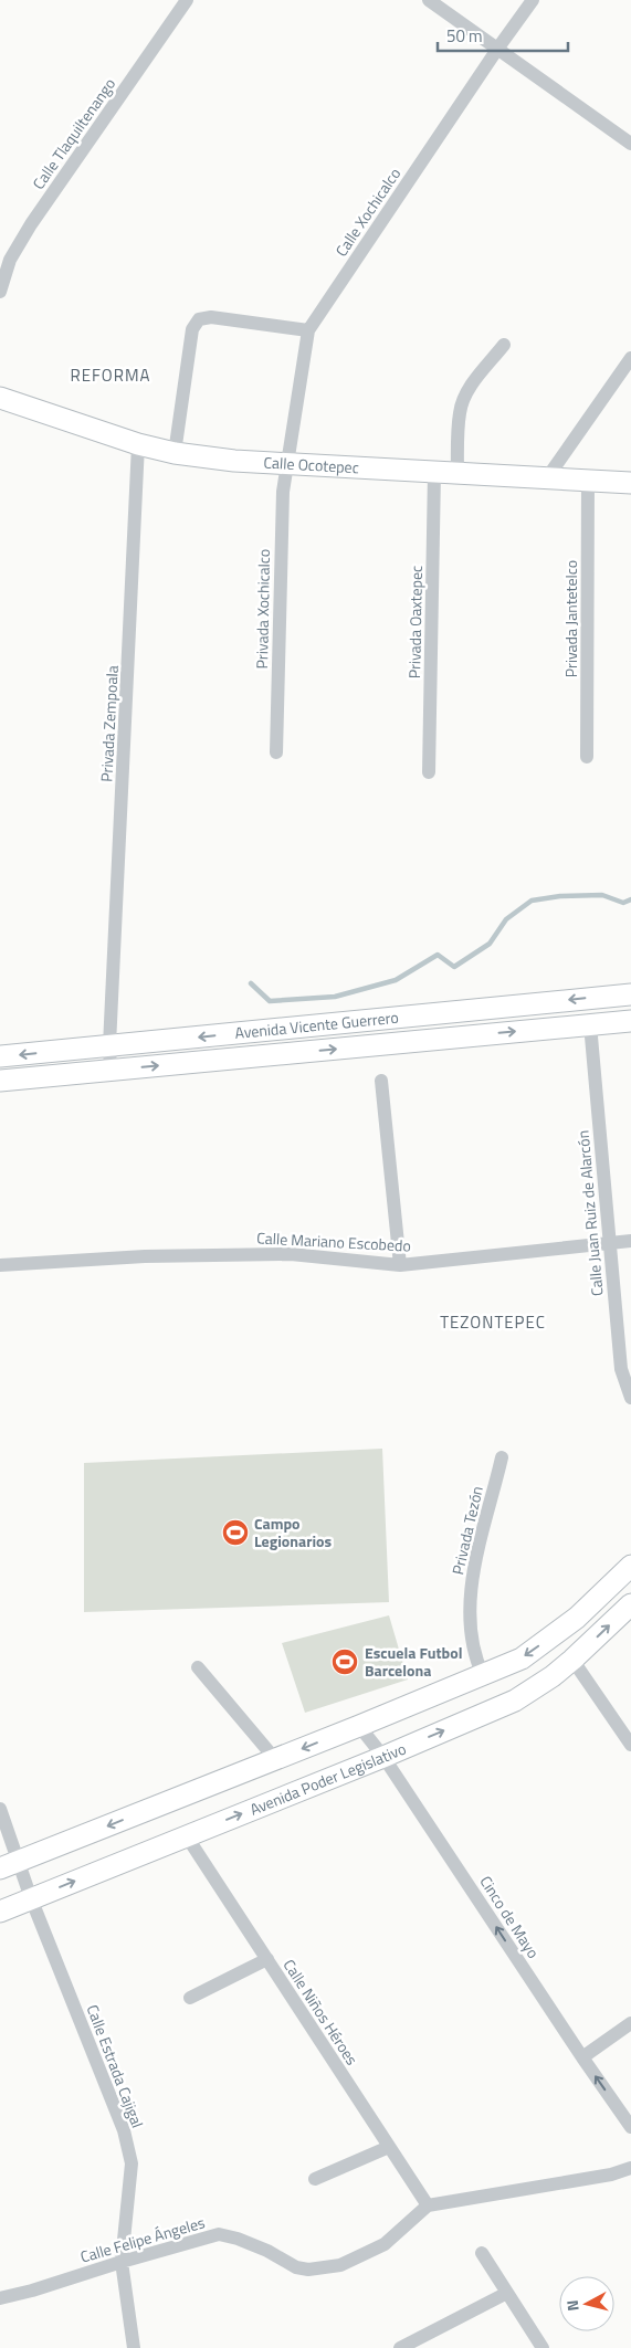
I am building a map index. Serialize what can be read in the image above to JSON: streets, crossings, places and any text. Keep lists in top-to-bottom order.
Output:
{
  "streets": {
    "main road": ["Calle Ocotepec", "Avenida Vicente Guerrero", "Avenida Poder Legislativo"],
    "street": [
      "Calle Tlaquiltenango",
      "Calle Xochicalco",
      "Privada Xochicalco",
      "Privada Jantetelco",
      "Privada Oaxtepec",
      "Privada Zempoala",
      "Calle Juan Ruiz de Alarcón",
      "Calle Mariano Escobedo",
      "Privada Tezón",
      "Cinco de Mayo",
      "Calle Niños Héroes",
      "Calle Estrada Cajigal",
      "Calle Felipe Ángeles"
    ]
  },
  "crossings": [
    ["Calle Xochicalco", "Calle Ocotepec"],
    ["Calle Xochicalco", "Privada Xochicalco"],
    ["Calle Ocotepec", "Privada Xochicalco"],
    ["Calle Ocotepec", "Privada Jantetelco"],
    ["Calle Ocotepec", "Privada Oaxtepec"],
    ["Calle Ocotepec", "Privada Zempoala"],
    ["Privada Zempoala", "Avenida Vicente Guerrero"],
    ["Avenida Vicente Guerrero", "Calle Juan Ruiz de Alarcón"],
    ["Calle Juan Ruiz de Alarcón", "Calle Mariano Escobedo"],
    ["Avenida Poder Legislativo", "Cinco de Mayo"],
    ["Avenida Poder Legislativo", "Calle Niños Héroes"],
    ["Avenida Poder Legislativo", "Calle Estrada Cajigal"],
    ["Calle Niños Héroes", "Calle Felipe Ángeles"],
    ["Calle Estrada Cajigal", "Calle Felipe Ángeles"]
  ],
  "one_way": ["Cinco de Mayo"],
  "districts": ["REFORMA", "TEZONTEPEC"],
  "places": {
    "sports": ["Campo Legionarios", "Escuela Futbol Barcelona"]
  },
  "scale_bar": "50 m",
  "north": "left"
}
